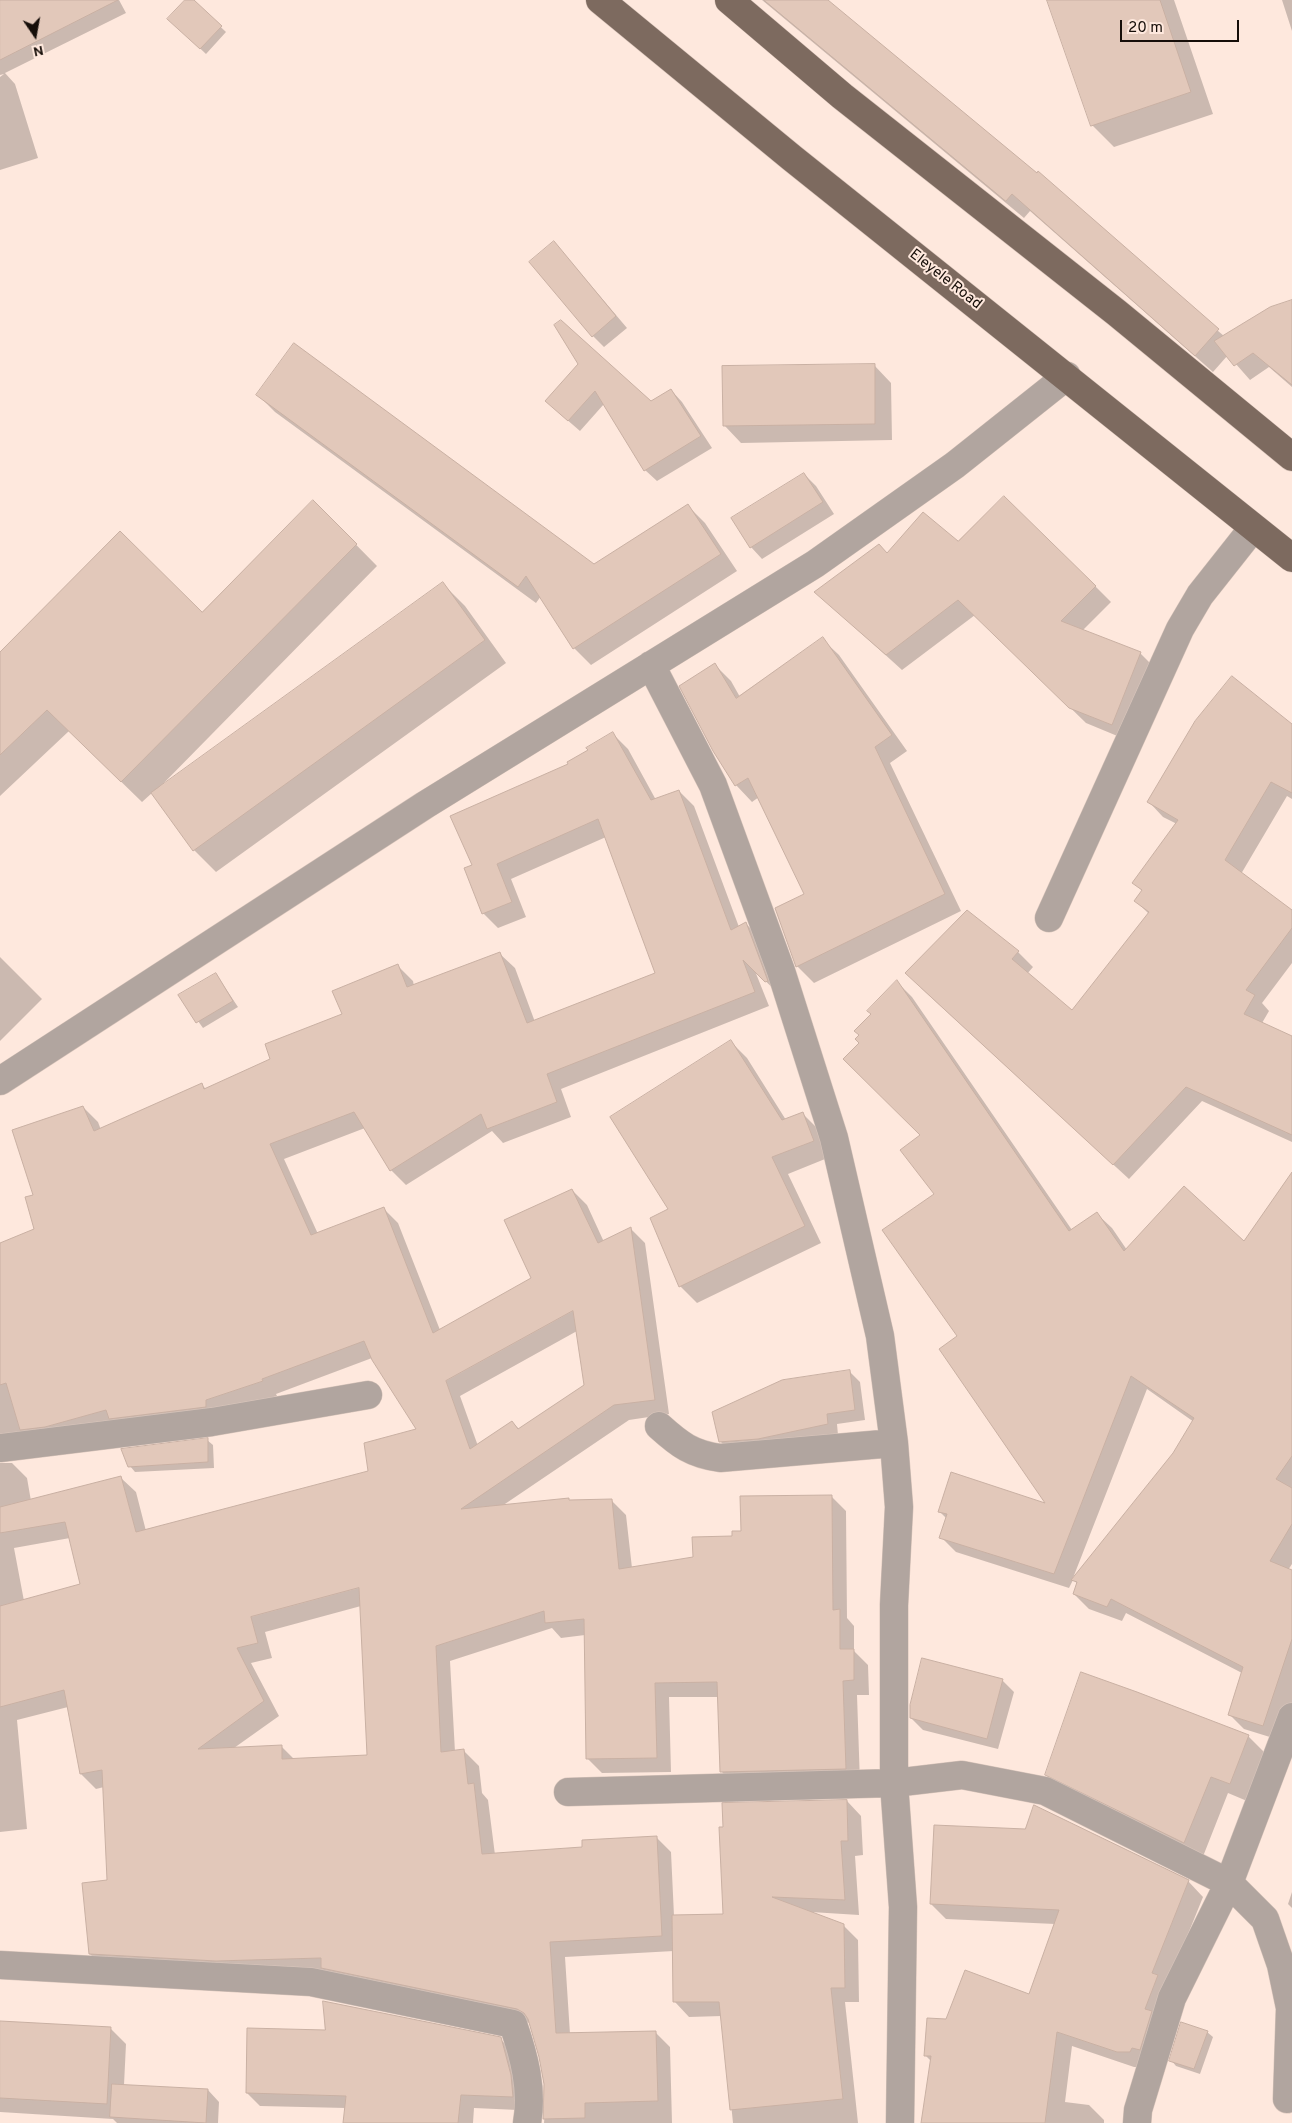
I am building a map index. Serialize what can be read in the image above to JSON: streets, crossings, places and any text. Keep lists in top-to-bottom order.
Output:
{
  "streets": {
    "main road": ["Eleyele Road"]
  },
  "scale_bar": "20 m",
  "north": "bottom"
}
